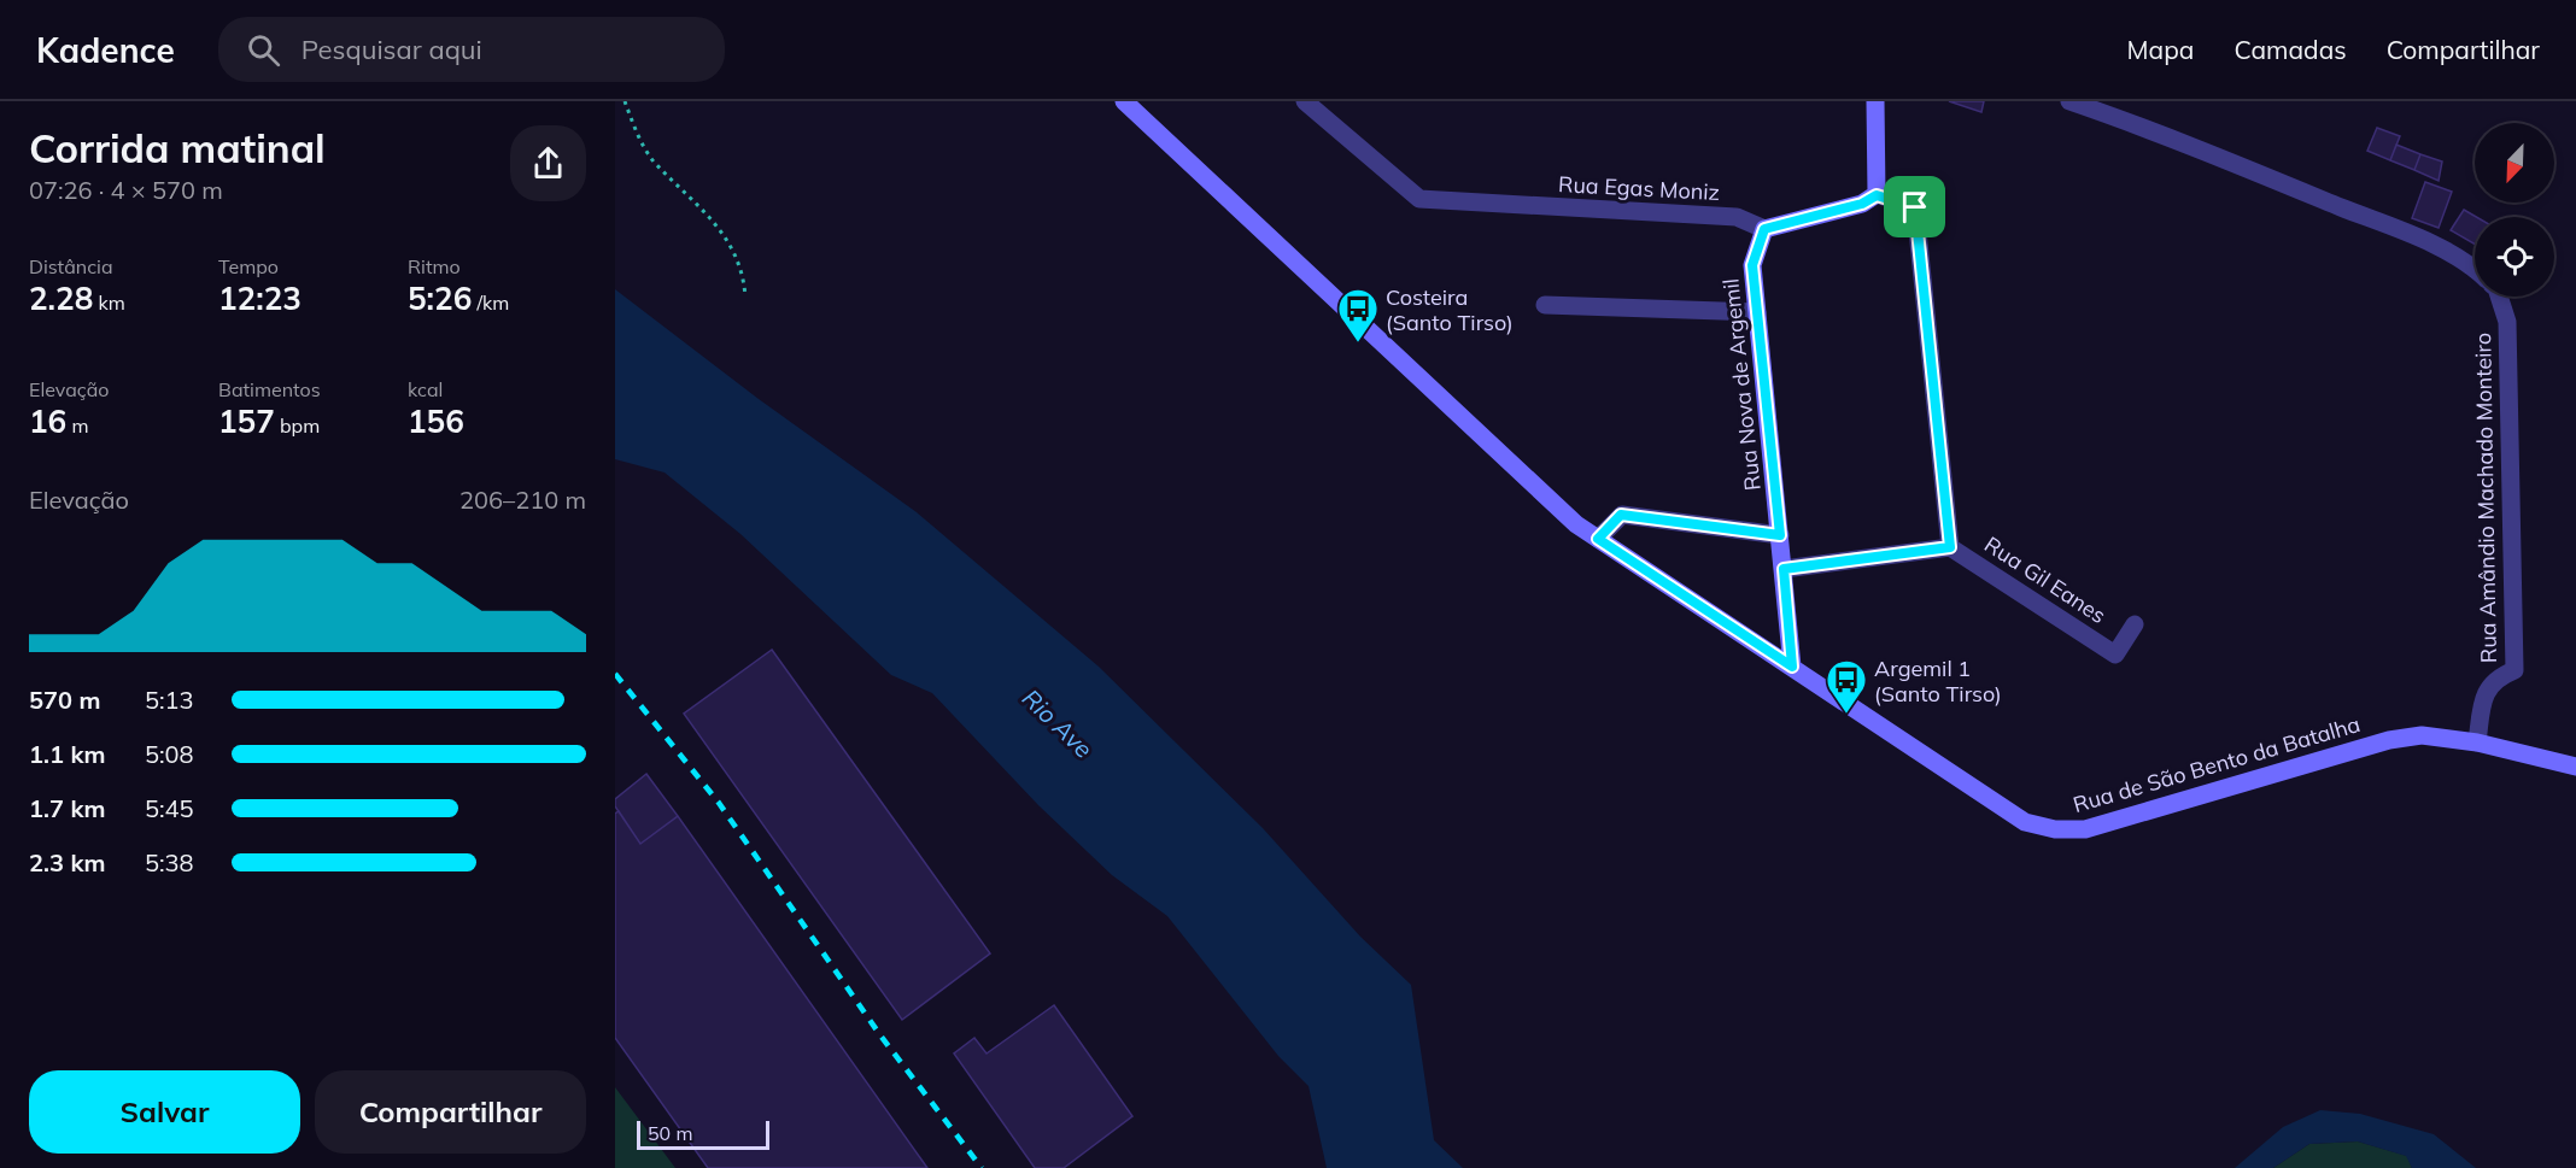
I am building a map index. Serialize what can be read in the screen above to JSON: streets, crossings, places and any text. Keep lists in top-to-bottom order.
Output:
{
  "streets": {
    "street": [
      "Rua Egas Moniz",
      "Rua Nova de Argemil",
      "Rua Amândio Machado Monteiro",
      "Rua Gil Eanes",
      "Rua de São Bento da Batalha"
    ]
  },
  "crossings": [
    ["Rua Egas Moniz", "Rua Nova de Argemil"],
    ["Rua Nova de Argemil", "Rua Gil Eanes"],
    ["Rua Nova de Argemil", "Rua de São Bento da Batalha"],
    ["Rua Amândio Machado Monteiro", "Rua de São Bento da Batalha"]
  ],
  "water": ["Rio Ave"],
  "places": {
    "bus stop": ["Costeira (Santo Tirso)", "Argemil 1 (Santo Tirso)"]
  },
  "scale_bar": "50 m",
  "north": "bottom left",
  "page": {
    "header": "Kadence",
    "search": "Pesquisar aqui",
    "nav": ["Mapa", "Camadas", "Compartilhar"],
    "heading": ["Corrida matinal", "07:26 · 4 × 570 m"],
    "stats": [
      ["Distância", "2.28 km"],
      ["Tempo", "12:23"],
      ["Ritmo", "5:26 /km"],
      ["Elevação", "16 m"],
      ["Batimentos", "157 bpm"],
      ["kcal", "156"]
    ],
    "chart": ["Elevação", "206–210 m"],
    "list": [
      {
        "name": "570 m",
        "note": "5:13"
      },
      {
        "name": "1.1 km",
        "note": "5:08"
      },
      {
        "name": "1.7 km",
        "note": "5:45"
      },
      {
        "name": "2.3 km",
        "note": "5:38"
      }
    ],
    "buttons": ["Salvar", "Compartilhar"],
    "scale": "50 m"
  }
}
